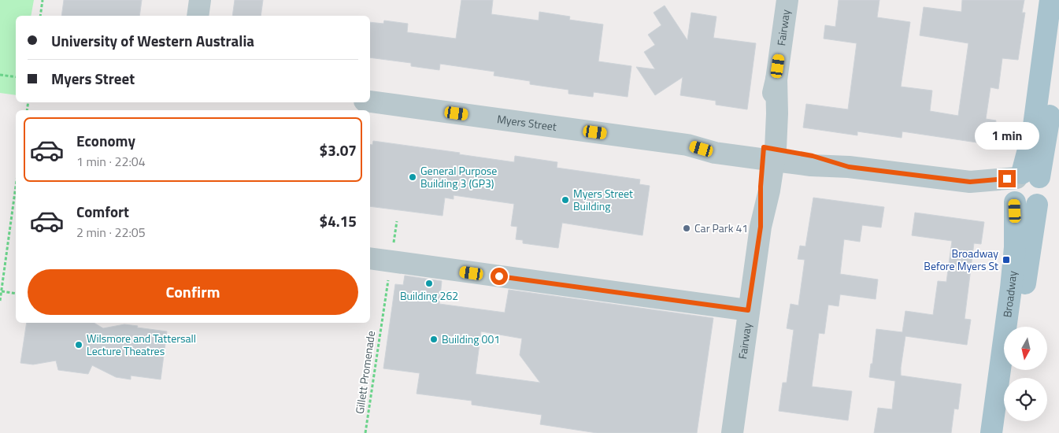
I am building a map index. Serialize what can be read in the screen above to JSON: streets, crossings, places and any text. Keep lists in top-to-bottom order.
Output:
{
  "streets": {
    "main road": ["Broadway"],
    "street": ["Fairway", "Myers Street"],
    "path": ["Gillett Promenade"]
  },
  "crossings": [
    ["Fairway", "Myers Street"],
    ["Myers Street", "Broadway"]
  ],
  "places": {
    "other": [
      "General Purpose Building 3 (GP3)",
      "Myers Street Building",
      "Car Park 41",
      "Building 262",
      "Building 001",
      "Wilsmore and Tattersall Lecture Theatres"
    ],
    "transit": ["Broadway Before Myers St"]
  },
  "north": "bottom",
  "page": {
    "banner": ["University of Western Australia", "Myers Street"],
    "list": [
      {
        "name": "Economy",
        "note": "1 min · 22:04",
        "value": "$3.07"
      },
      {
        "name": "Comfort",
        "note": "2 min · 22:05",
        "value": "$4.15"
      }
    ],
    "bubble": "1 min",
    "buttons": "Confirm"
  }
}
